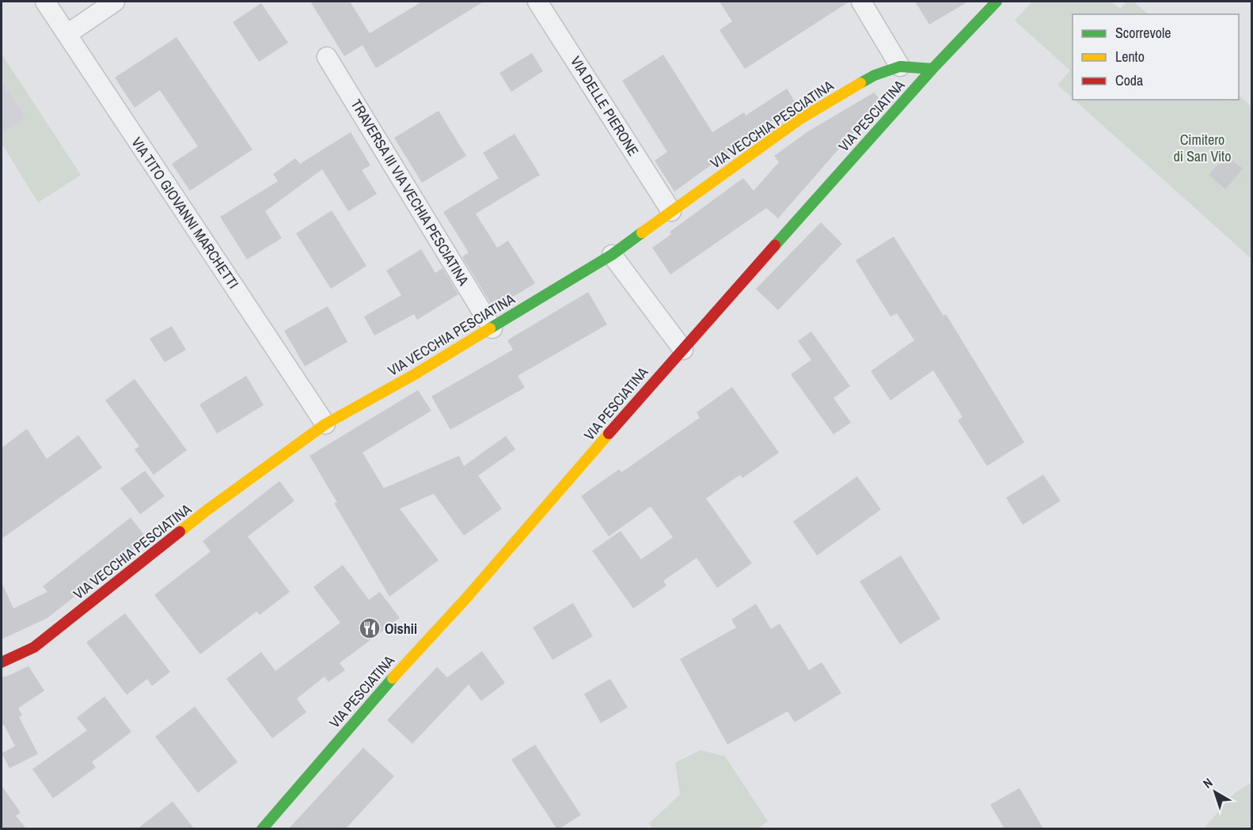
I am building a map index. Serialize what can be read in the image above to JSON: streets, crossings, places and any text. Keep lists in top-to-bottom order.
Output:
{
  "streets": {
    "street": [
      "VIA DELLE PIERONE",
      "VIA PESCIATINA",
      "VIA VECCHIA PESCIATINA",
      "TRAVERSA III VIA VECHIA PESCIATINA",
      "VIA TITO GIOVANNI MARCHETTI"
    ]
  },
  "crossings": [
    ["VIA DELLE PIERONE", "VIA VECCHIA PESCIATINA"],
    ["VIA PESCIATINA", "VIA VECCHIA PESCIATINA"],
    ["VIA VECCHIA PESCIATINA", "TRAVERSA III VIA VECHIA PESCIATINA"],
    ["VIA VECCHIA PESCIATINA", "VIA TITO GIOVANNI MARCHETTI"]
  ],
  "parks": ["Cimitero di San Vito"],
  "places": {
    "restaurant": ["Oishii"]
  },
  "legend": ["Scorrevole", "Lento", "Coda"],
  "north": "top left"
}
